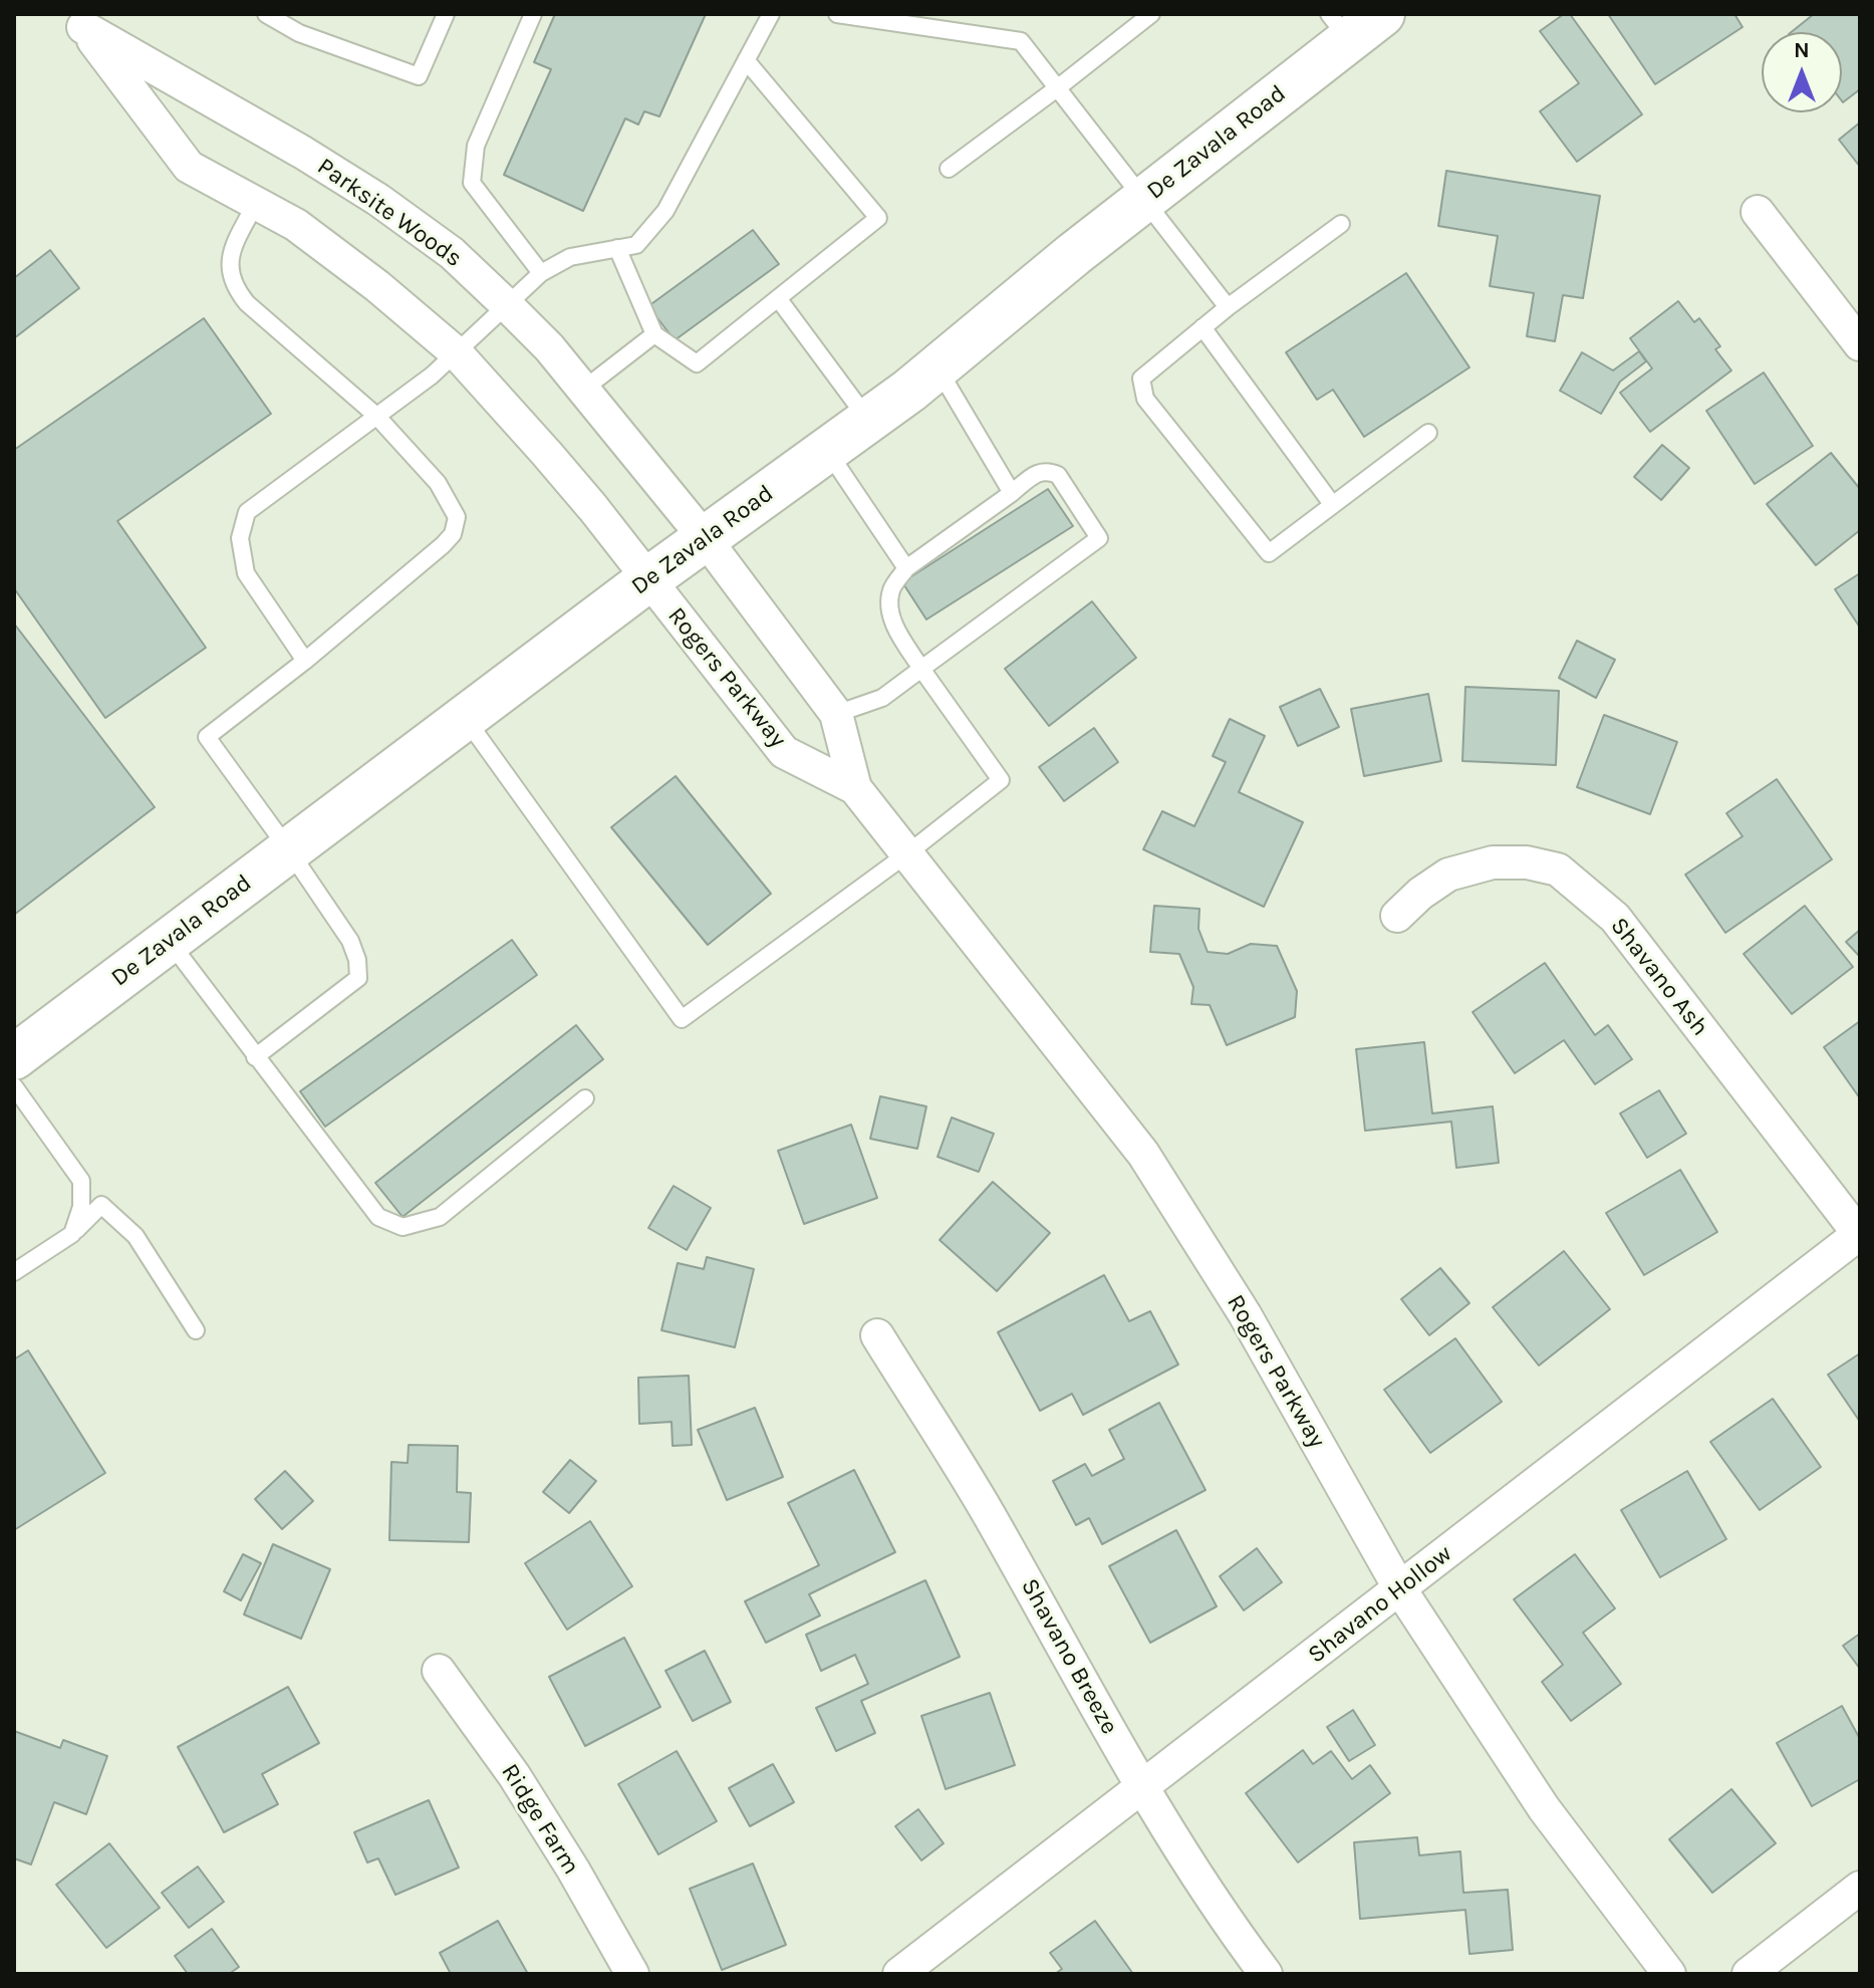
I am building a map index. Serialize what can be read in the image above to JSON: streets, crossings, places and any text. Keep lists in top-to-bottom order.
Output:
{
  "streets": {
    "main road": ["De Zavala Road"],
    "street": [
      "Parksite Woods",
      "Rogers Parkway",
      "Shavano Ash",
      "Shavano Hollow",
      "Shavano Breeze",
      "Ridge Farm"
    ]
  },
  "crossings": [
    ["De Zavala Road", "Parksite Woods"],
    ["De Zavala Road", "Rogers Parkway"],
    ["Parksite Woods", "Rogers Parkway"],
    ["Rogers Parkway", "Shavano Hollow"],
    ["Shavano Ash", "Shavano Hollow"],
    ["Shavano Hollow", "Shavano Breeze"]
  ],
  "north": "top"
}
